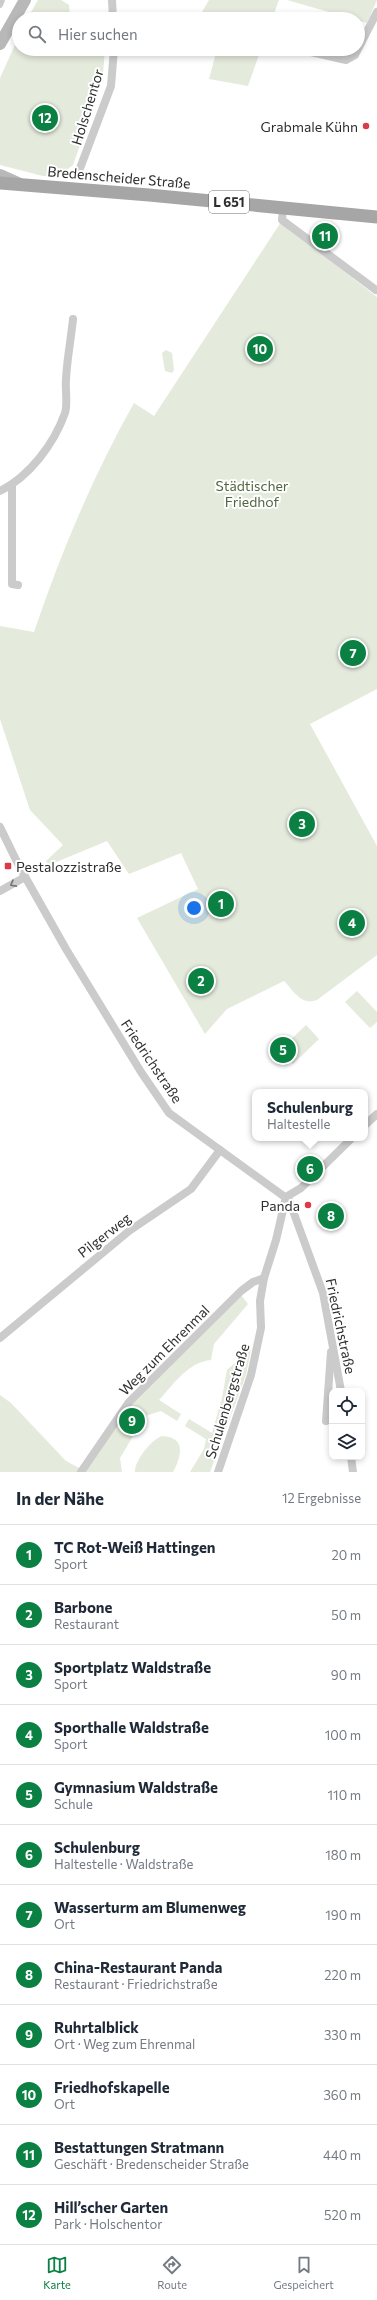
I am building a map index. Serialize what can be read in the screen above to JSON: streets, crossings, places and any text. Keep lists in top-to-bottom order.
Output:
{
  "streets": {
    "main road": ["Bredenscheider Straße", "L 651"],
    "street": [
      "Holschentor",
      "Friedrichstraße",
      "Pilgerweg",
      "Weg zum Ehrenmal",
      "Schulenbergstraße"
    ]
  },
  "crossings": [
    ["Friedrichstraße", "Pilgerweg"],
    ["Friedrichstraße", "Schulenbergstraße"],
    ["Weg zum Ehrenmal", "Schulenbergstraße"]
  ],
  "parks": ["Städtischer Friedhof"],
  "places": {
    "other": ["Grabmale Kühn", "Panda"],
    "transit": ["Pestalozzistraße"]
  },
  "page": {
    "search": "Hier suchen",
    "pins": [
      "12",
      "11",
      "10",
      "7",
      "3",
      "1",
      "4",
      "2",
      "5",
      "6",
      "8",
      "9"
    ],
    "popup": ["Schulenburg", "Haltestelle"],
    "heading": ["In der Nähe", "12 Ergebnisse"],
    "list": [
      {
        "mark": "1",
        "name": "TC Rot-Weiß Hattingen",
        "note": "Sport",
        "value": "20 m"
      },
      {
        "mark": "2",
        "name": "Barbone",
        "note": "Restaurant",
        "value": "50 m"
      },
      {
        "mark": "3",
        "name": "Sportplatz Waldstraße",
        "note": "Sport",
        "value": "90 m"
      },
      {
        "mark": "4",
        "name": "Sporthalle Waldstraße",
        "note": "Sport",
        "value": "100 m"
      },
      {
        "mark": "5",
        "name": "Gymnasium Waldstraße",
        "note": "Schule",
        "value": "110 m"
      },
      {
        "mark": "6",
        "name": "Schulenburg",
        "note": "Haltestelle · Waldstraße",
        "value": "180 m"
      },
      {
        "mark": "7",
        "name": "Wasserturm am Blumenweg",
        "note": "Ort",
        "value": "190 m"
      },
      {
        "mark": "8",
        "name": "China-Restaurant Panda",
        "note": "Restaurant · Friedrichstraße",
        "value": "220 m"
      },
      {
        "mark": "9",
        "name": "Ruhrtalblick",
        "note": "Ort · Weg zum Ehrenmal",
        "value": "330 m"
      },
      {
        "mark": "10",
        "name": "Friedhofskapelle",
        "note": "Ort",
        "value": "360 m"
      },
      {
        "mark": "11",
        "name": "Bestattungen Stratmann",
        "note": "Geschäft · Bredenscheider Straße",
        "value": "440 m"
      },
      {
        "mark": "12",
        "name": "Hill’scher Garten",
        "note": "Park · Holschentor",
        "value": "520 m"
      }
    ],
    "nav": ["Karte", "Route", "Gespeichert"]
  }
}
